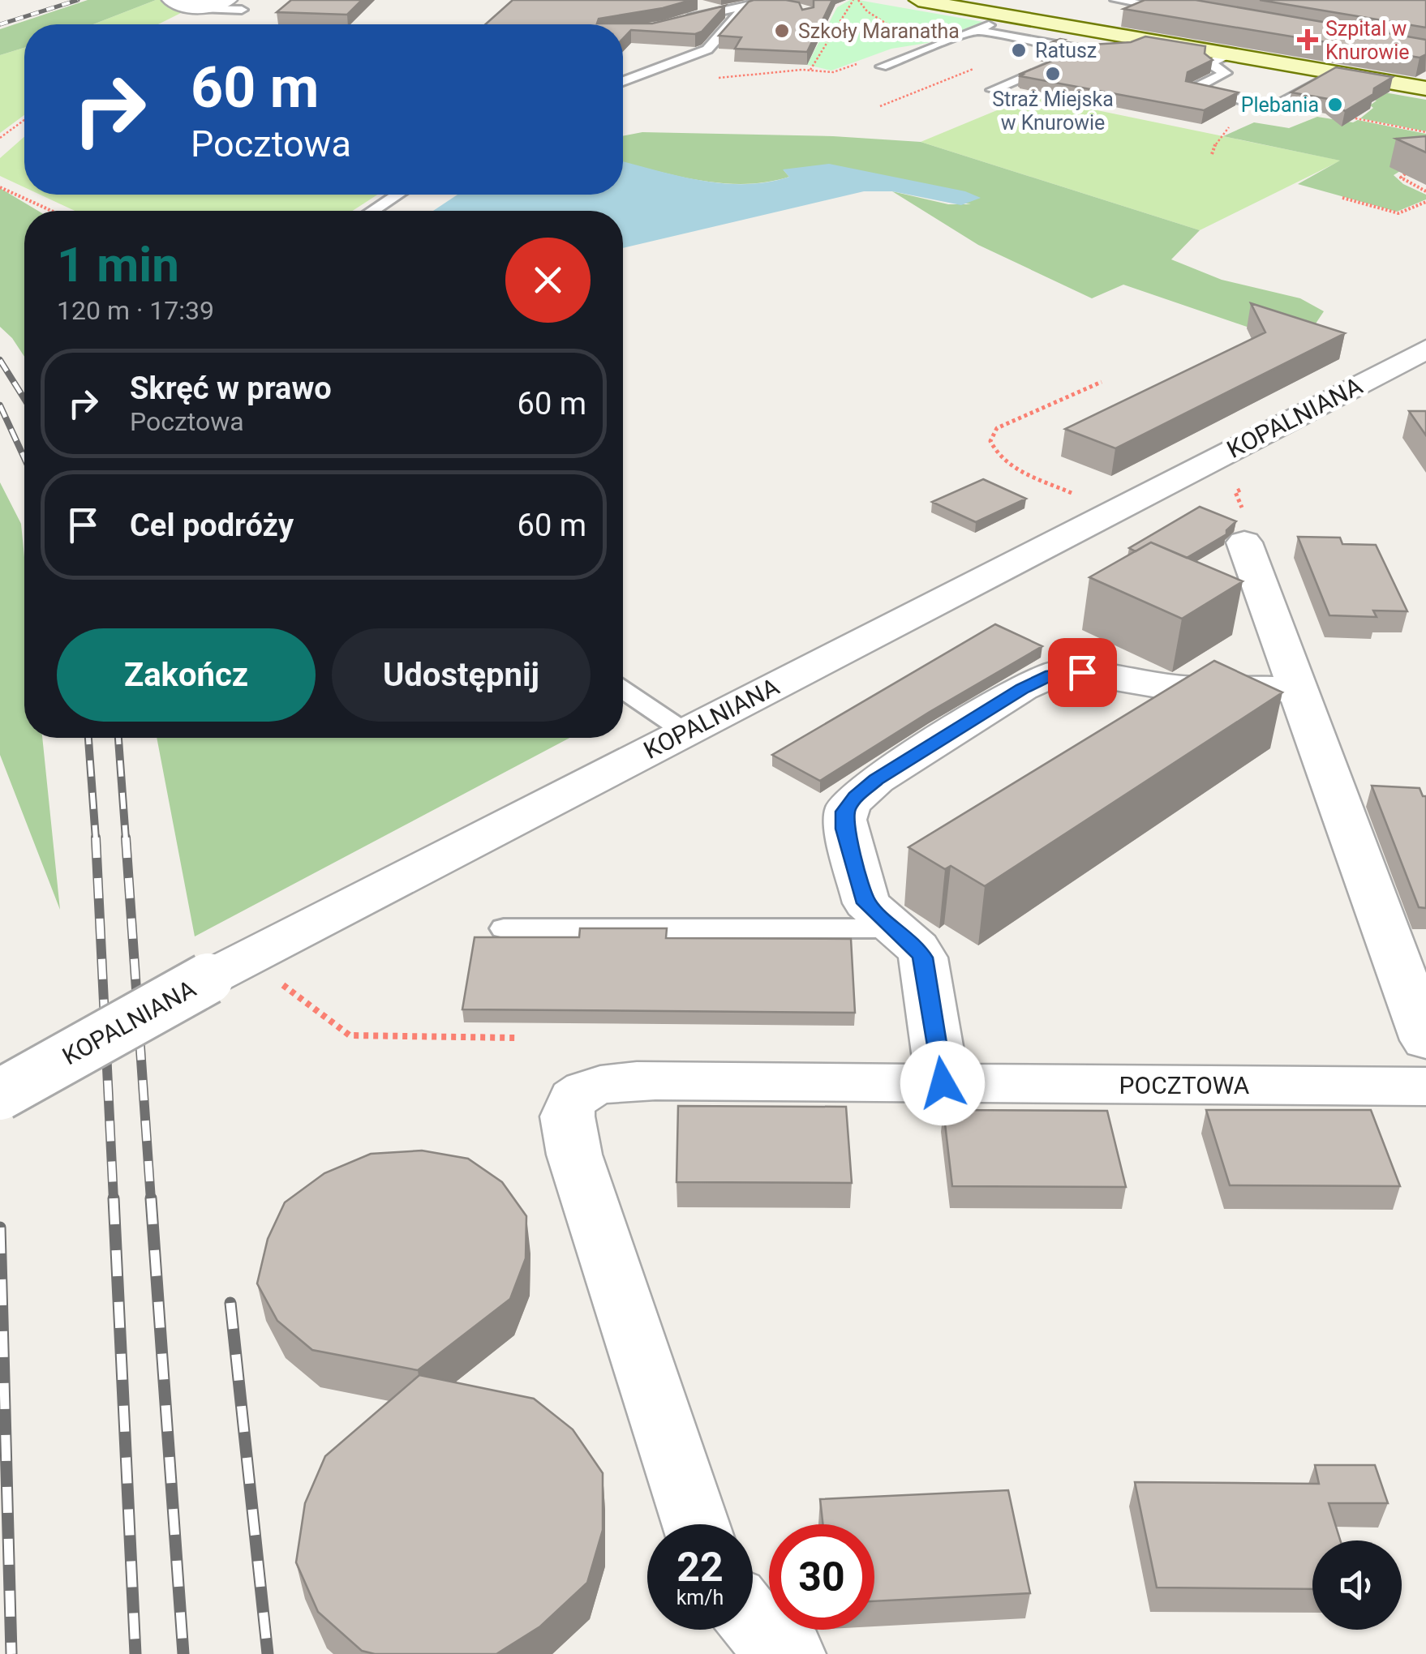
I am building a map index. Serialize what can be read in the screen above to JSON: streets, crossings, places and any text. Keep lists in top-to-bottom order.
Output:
{
  "streets": {
    "street": ["KOPALNIANA", "POCZTOWA"]
  },
  "places": {
    "other": [
      "Szkoły Maranatha",
      "Ratusz",
      "Straż Miejska w Knurowie",
      "Plebania"
    ],
    "health": ["Szpital w Knurowie"]
  },
  "page": {
    "turn": ["60 m", "Pocztowa"],
    "heading": ["1 min", "120 m · 17:39"],
    "list": [
      {
        "name": "Skręć w prawo",
        "note": "Pocztowa",
        "value": "60 m"
      },
      {
        "name": "Cel podróży",
        "value": "60 m"
      }
    ],
    "buttons": ["Zakończ", "Udostępnij"],
    "speed": "22 km/h",
    "limit": "30"
  }
}
